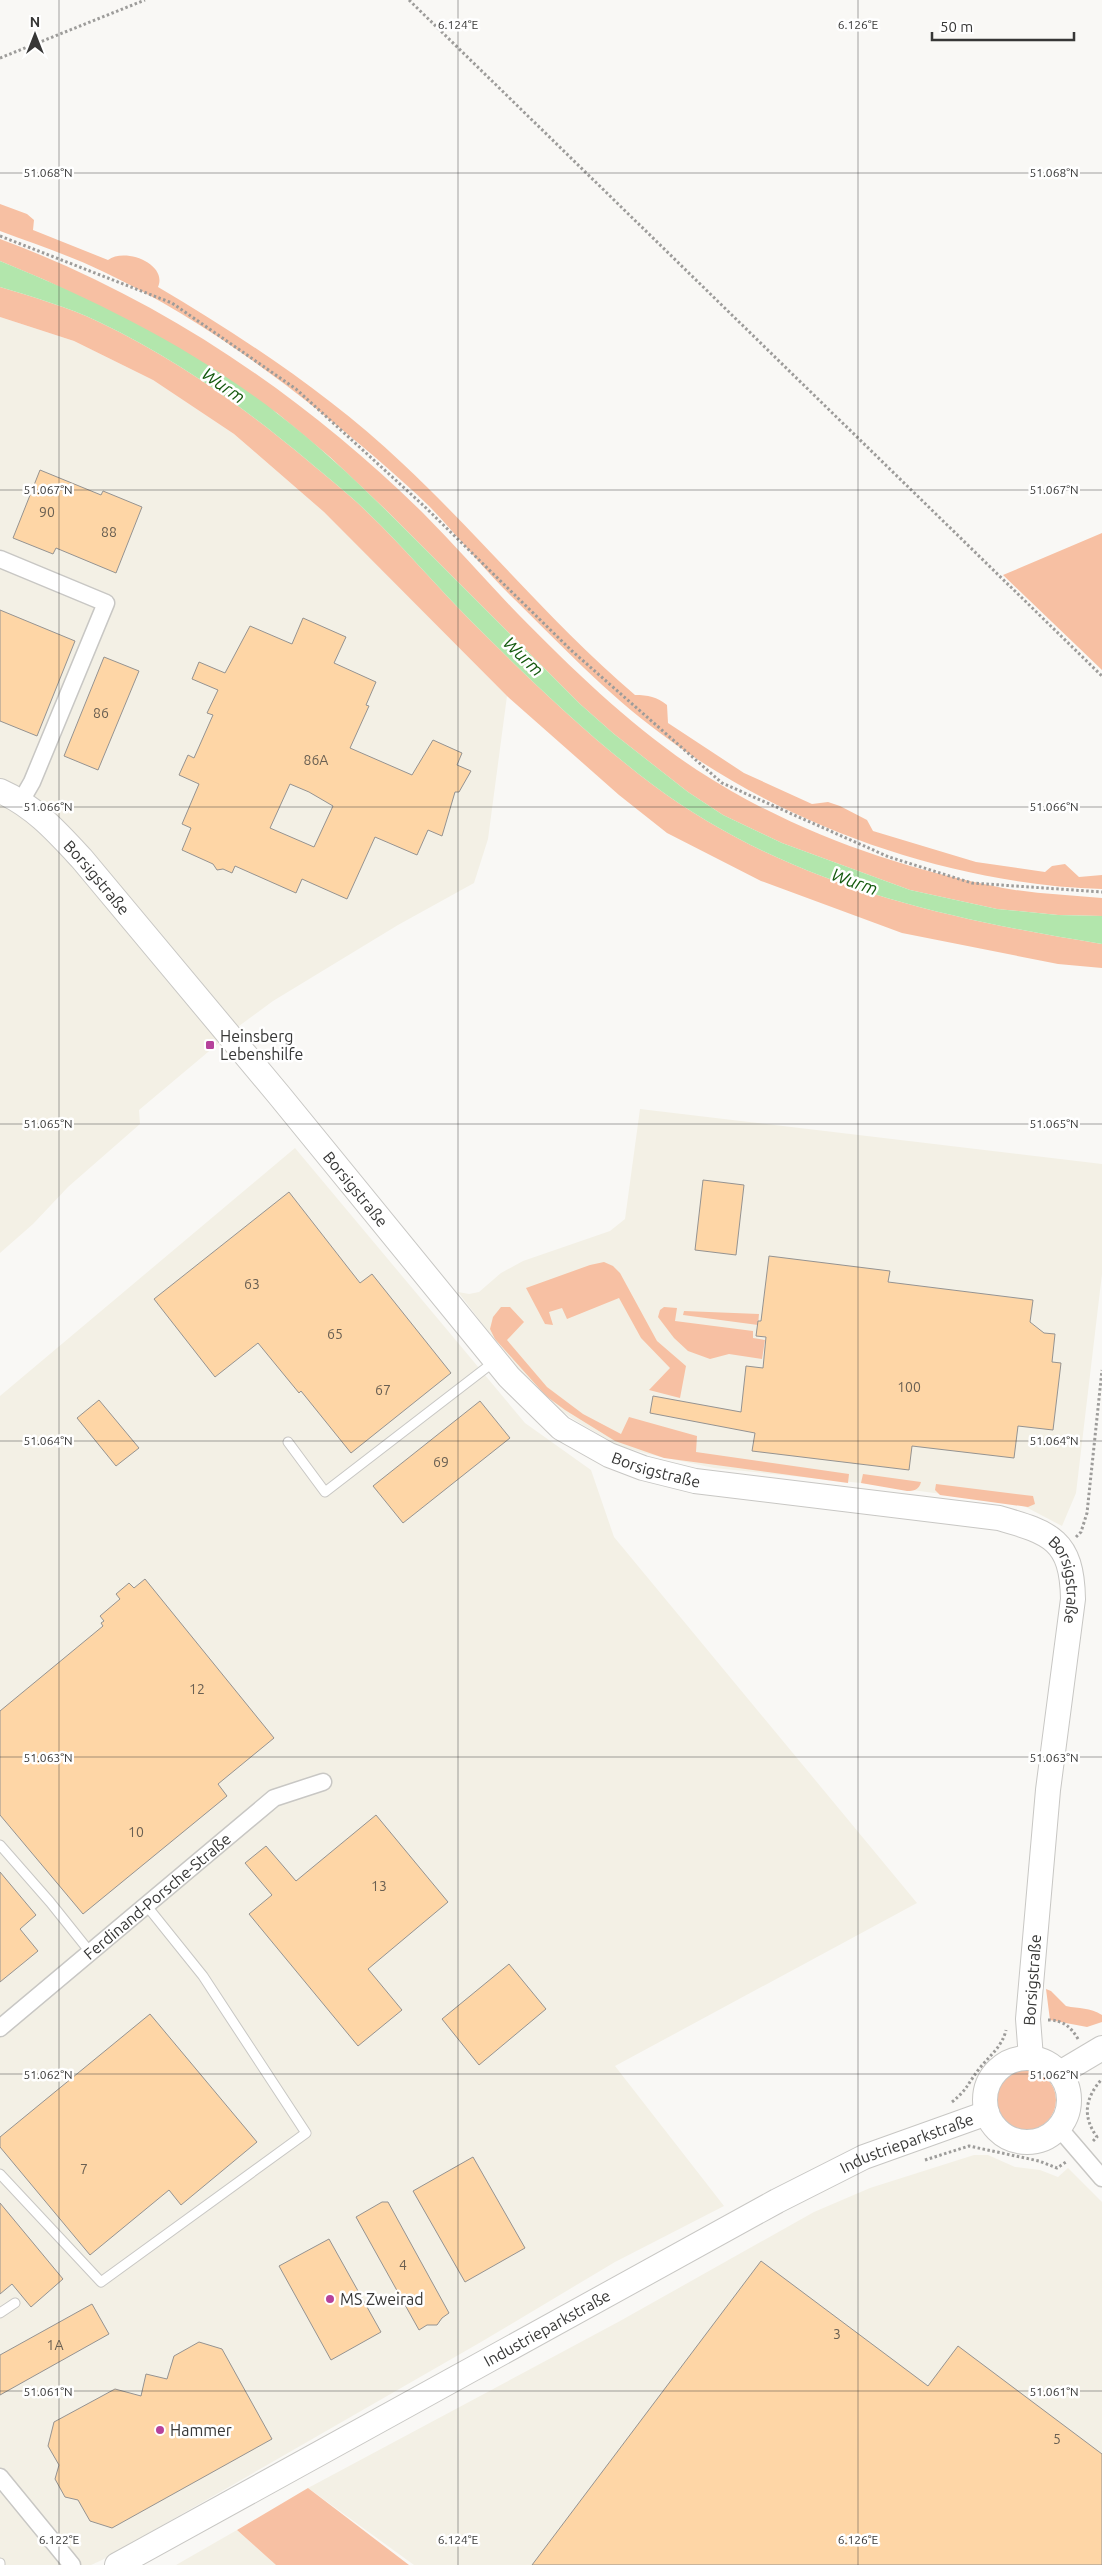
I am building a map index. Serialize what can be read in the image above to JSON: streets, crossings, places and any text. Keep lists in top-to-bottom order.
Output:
{
  "streets": {
    "street": ["Borsigstraße", "Ferdinand-Porsche-Straße", "Industrieparkstraße"]
  },
  "crossings": [
    ["Borsigstraße", "Industrieparkstraße"]
  ],
  "water": ["Wurm"],
  "places": {
    "transit": ["Heinsberg Lebenshilfe"],
    "other": ["MS Zweirad", "Hammer"]
  },
  "house_numbers": [
    "90",
    "88",
    "86",
    "86A",
    "63",
    "65",
    "100",
    "67",
    "69",
    "12",
    "10",
    "13",
    "7",
    "4",
    "3",
    "1A",
    "5"
  ],
  "scale_bar": "50 m",
  "north": "top",
  "coordinates": [
    "6.124°E",
    "6.126°E",
    "51.068°N",
    "51.067°N",
    "51.066°N",
    "51.065°N",
    "51.064°N",
    "51.063°N",
    "51.062°N",
    "51.061°N",
    "6.122°E"
  ]
}
